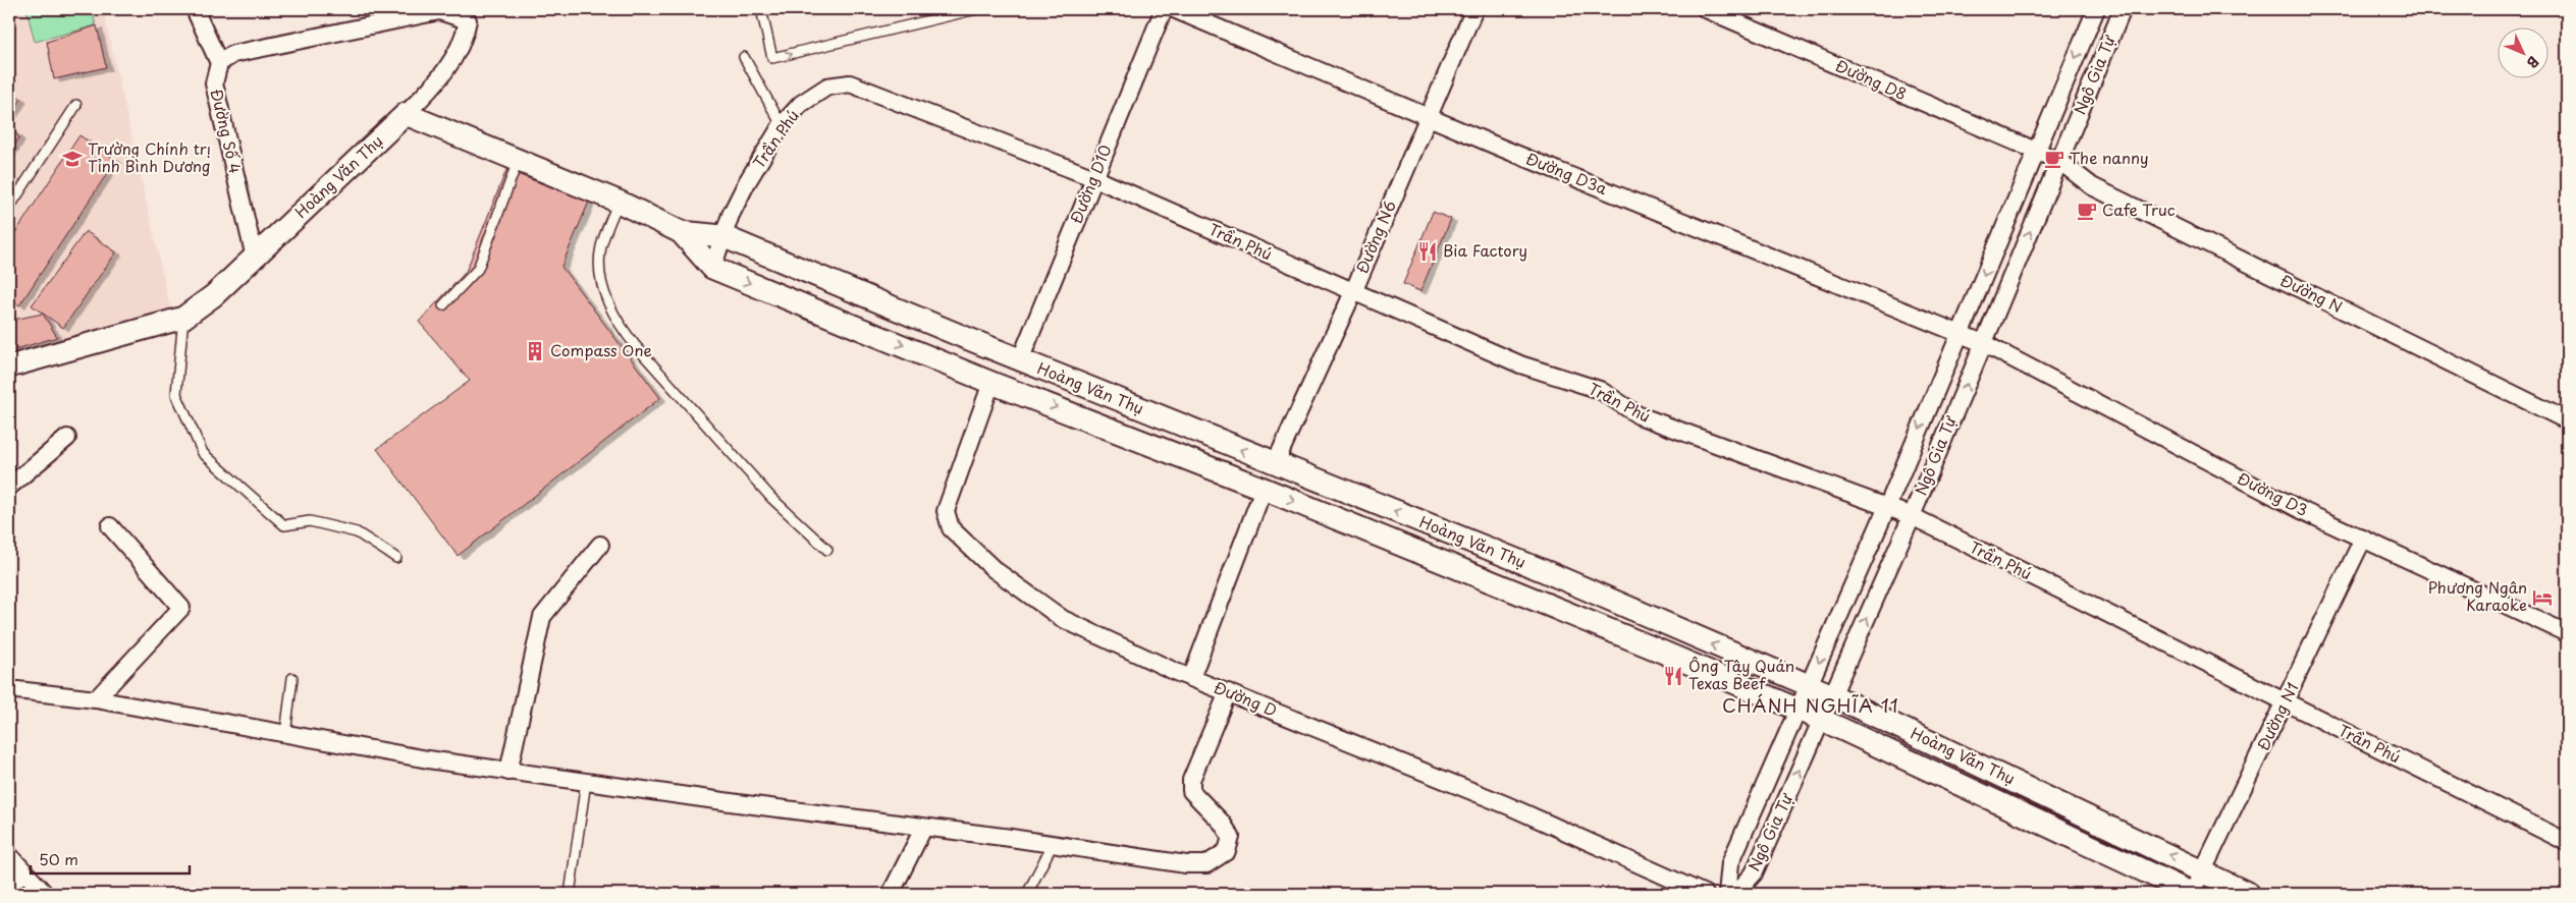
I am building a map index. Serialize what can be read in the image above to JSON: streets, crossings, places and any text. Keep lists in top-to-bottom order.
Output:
{
  "streets": {
    "street": [
      "Ngô Gia Tự",
      "Đường D8",
      "Đường Số 4",
      "Trần Phú",
      "Đường D3a",
      "Hoàng Văn Thụ",
      "Đường D10",
      "Đường N6",
      "Đường N",
      "Đường D3",
      "Đường D",
      "Đường N1"
    ]
  },
  "crossings": [
    ["Ngô Gia Tự", "Đường D8"],
    ["Ngô Gia Tự", "Trần Phú"],
    ["Ngô Gia Tự", "Đường D3a"],
    ["Ngô Gia Tự", "Hoàng Văn Thụ"],
    ["Ngô Gia Tự", "Đường N"],
    ["Ngô Gia Tự", "Đường D3"],
    ["Đường D8", "Đường N"],
    ["Đường Số 4", "Hoàng Văn Thụ"],
    ["Trần Phú", "Hoàng Văn Thụ"],
    ["Trần Phú", "Đường D10"],
    ["Trần Phú", "Đường N6"],
    ["Trần Phú", "Đường N1"],
    ["Đường D3a", "Đường N6"],
    ["Đường D3a", "Đường D3"],
    ["Hoàng Văn Thụ", "Đường D10"],
    ["Hoàng Văn Thụ", "Đường N6"],
    ["Hoàng Văn Thụ", "Đường D"],
    ["Hoàng Văn Thụ", "Đường N1"],
    ["Đường D3", "Đường N1"]
  ],
  "districts": ["CHÁNH NGHĨA 11"],
  "places": {
    "school or university": ["Trường Chính trị Tỉnh Bình Dương"],
    "cafe": ["The nanny", "Cafe Truc"],
    "restaurant": ["Bia Factory", "Ông Tây Quán Texas Beef"],
    "building": ["Compass One"],
    "hotel": ["Phương Ngân Karaoke"]
  },
  "scale_bar": "50 m",
  "north": "bottom right"
}
